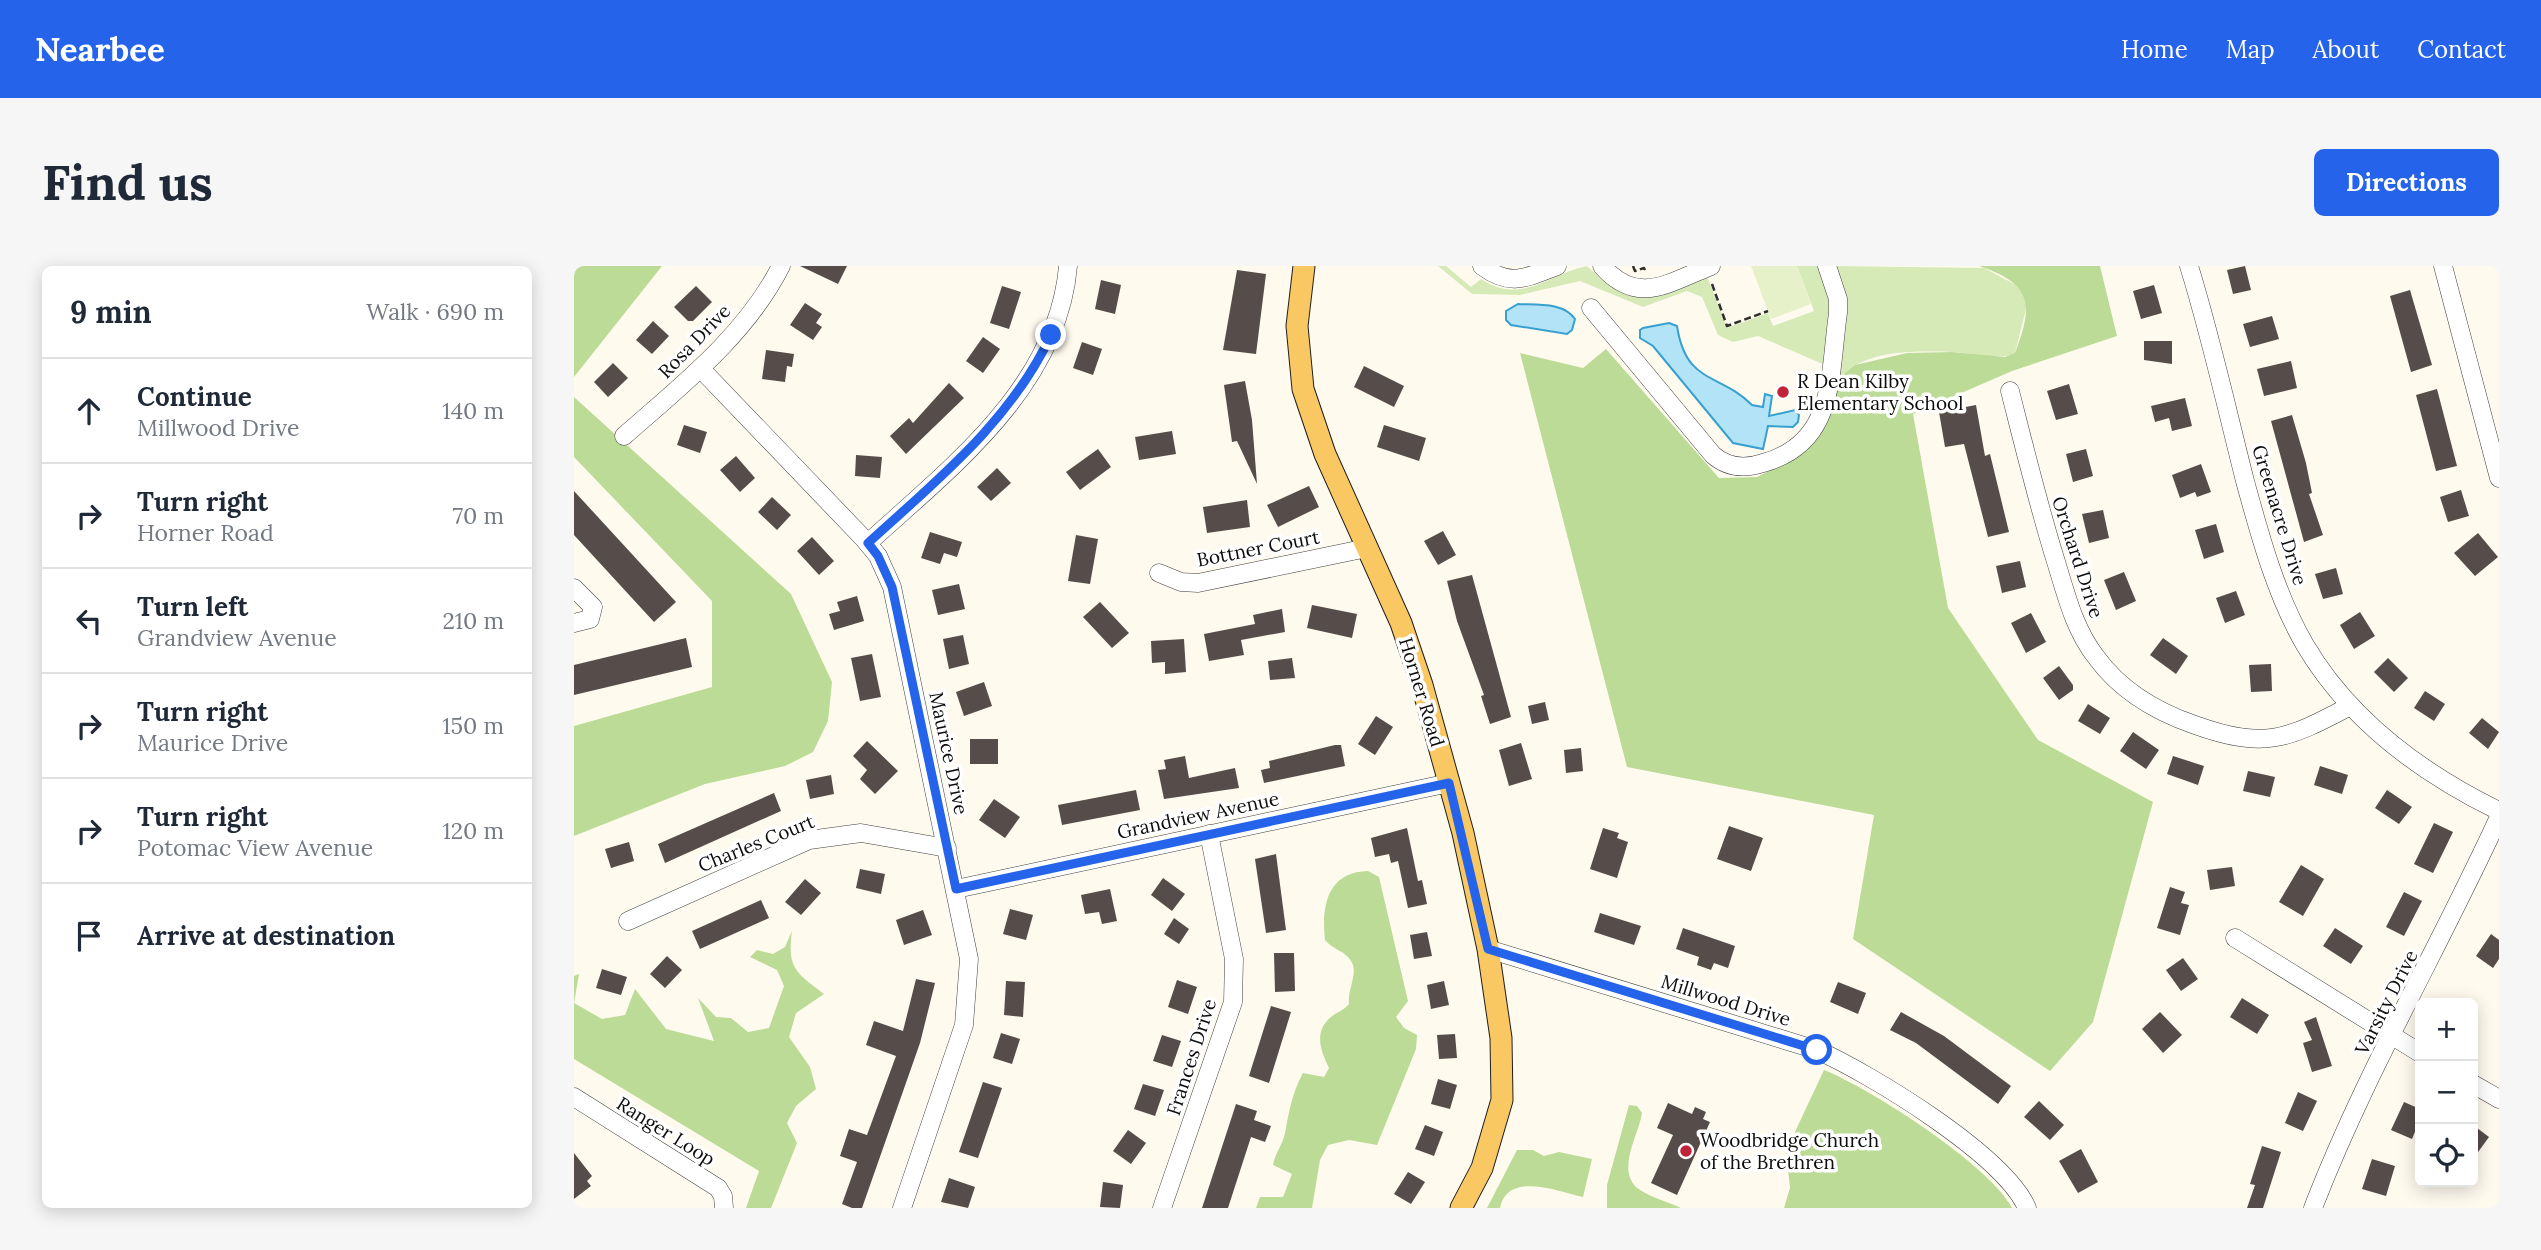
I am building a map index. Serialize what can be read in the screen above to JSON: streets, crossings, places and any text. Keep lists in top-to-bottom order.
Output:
{
  "streets": {
    "main road": ["Horner Road"],
    "street": [
      "Rosa Drive",
      "Greenacre Drive",
      "Bottner Court",
      "Orchard Drive",
      "Maurice Drive",
      "Grandview Avenue",
      "Charles Court",
      "Millwood Drive",
      "Varsity Drive",
      "Frances Drive",
      "Ranger Loop"
    ]
  },
  "crossings": [
    ["Rosa Drive", "Maurice Drive"],
    ["Greenacre Drive", "Orchard Drive"],
    ["Bottner Court", "Horner Road"],
    ["Horner Road", "Grandview Avenue"],
    ["Horner Road", "Millwood Drive"],
    ["Maurice Drive", "Grandview Avenue"],
    ["Maurice Drive", "Charles Court"],
    ["Grandview Avenue", "Frances Drive"]
  ],
  "places": ["R Dean Kilby Elementary School", "Woodbridge Church of the Brethren"],
  "page": {
    "header": "Nearbee",
    "nav": [
      "Home",
      "Map",
      "About",
      "Contact"
    ],
    "buttons": "Directions",
    "title": "Find us",
    "heading": ["9 min", "Walk · 690 m"],
    "list": [
      ["Continue", "Millwood Drive", "140 m"],
      ["Turn right", "Horner Road", "70 m"],
      ["Turn left", "Grandview Avenue", "210 m"],
      ["Turn right", "Maurice Drive", "150 m"],
      ["Turn right", "Potomac View Avenue", "120 m"],
      "Arrive at destination"
    ],
    "map_buttons": ["+", "−"]
  }
}
